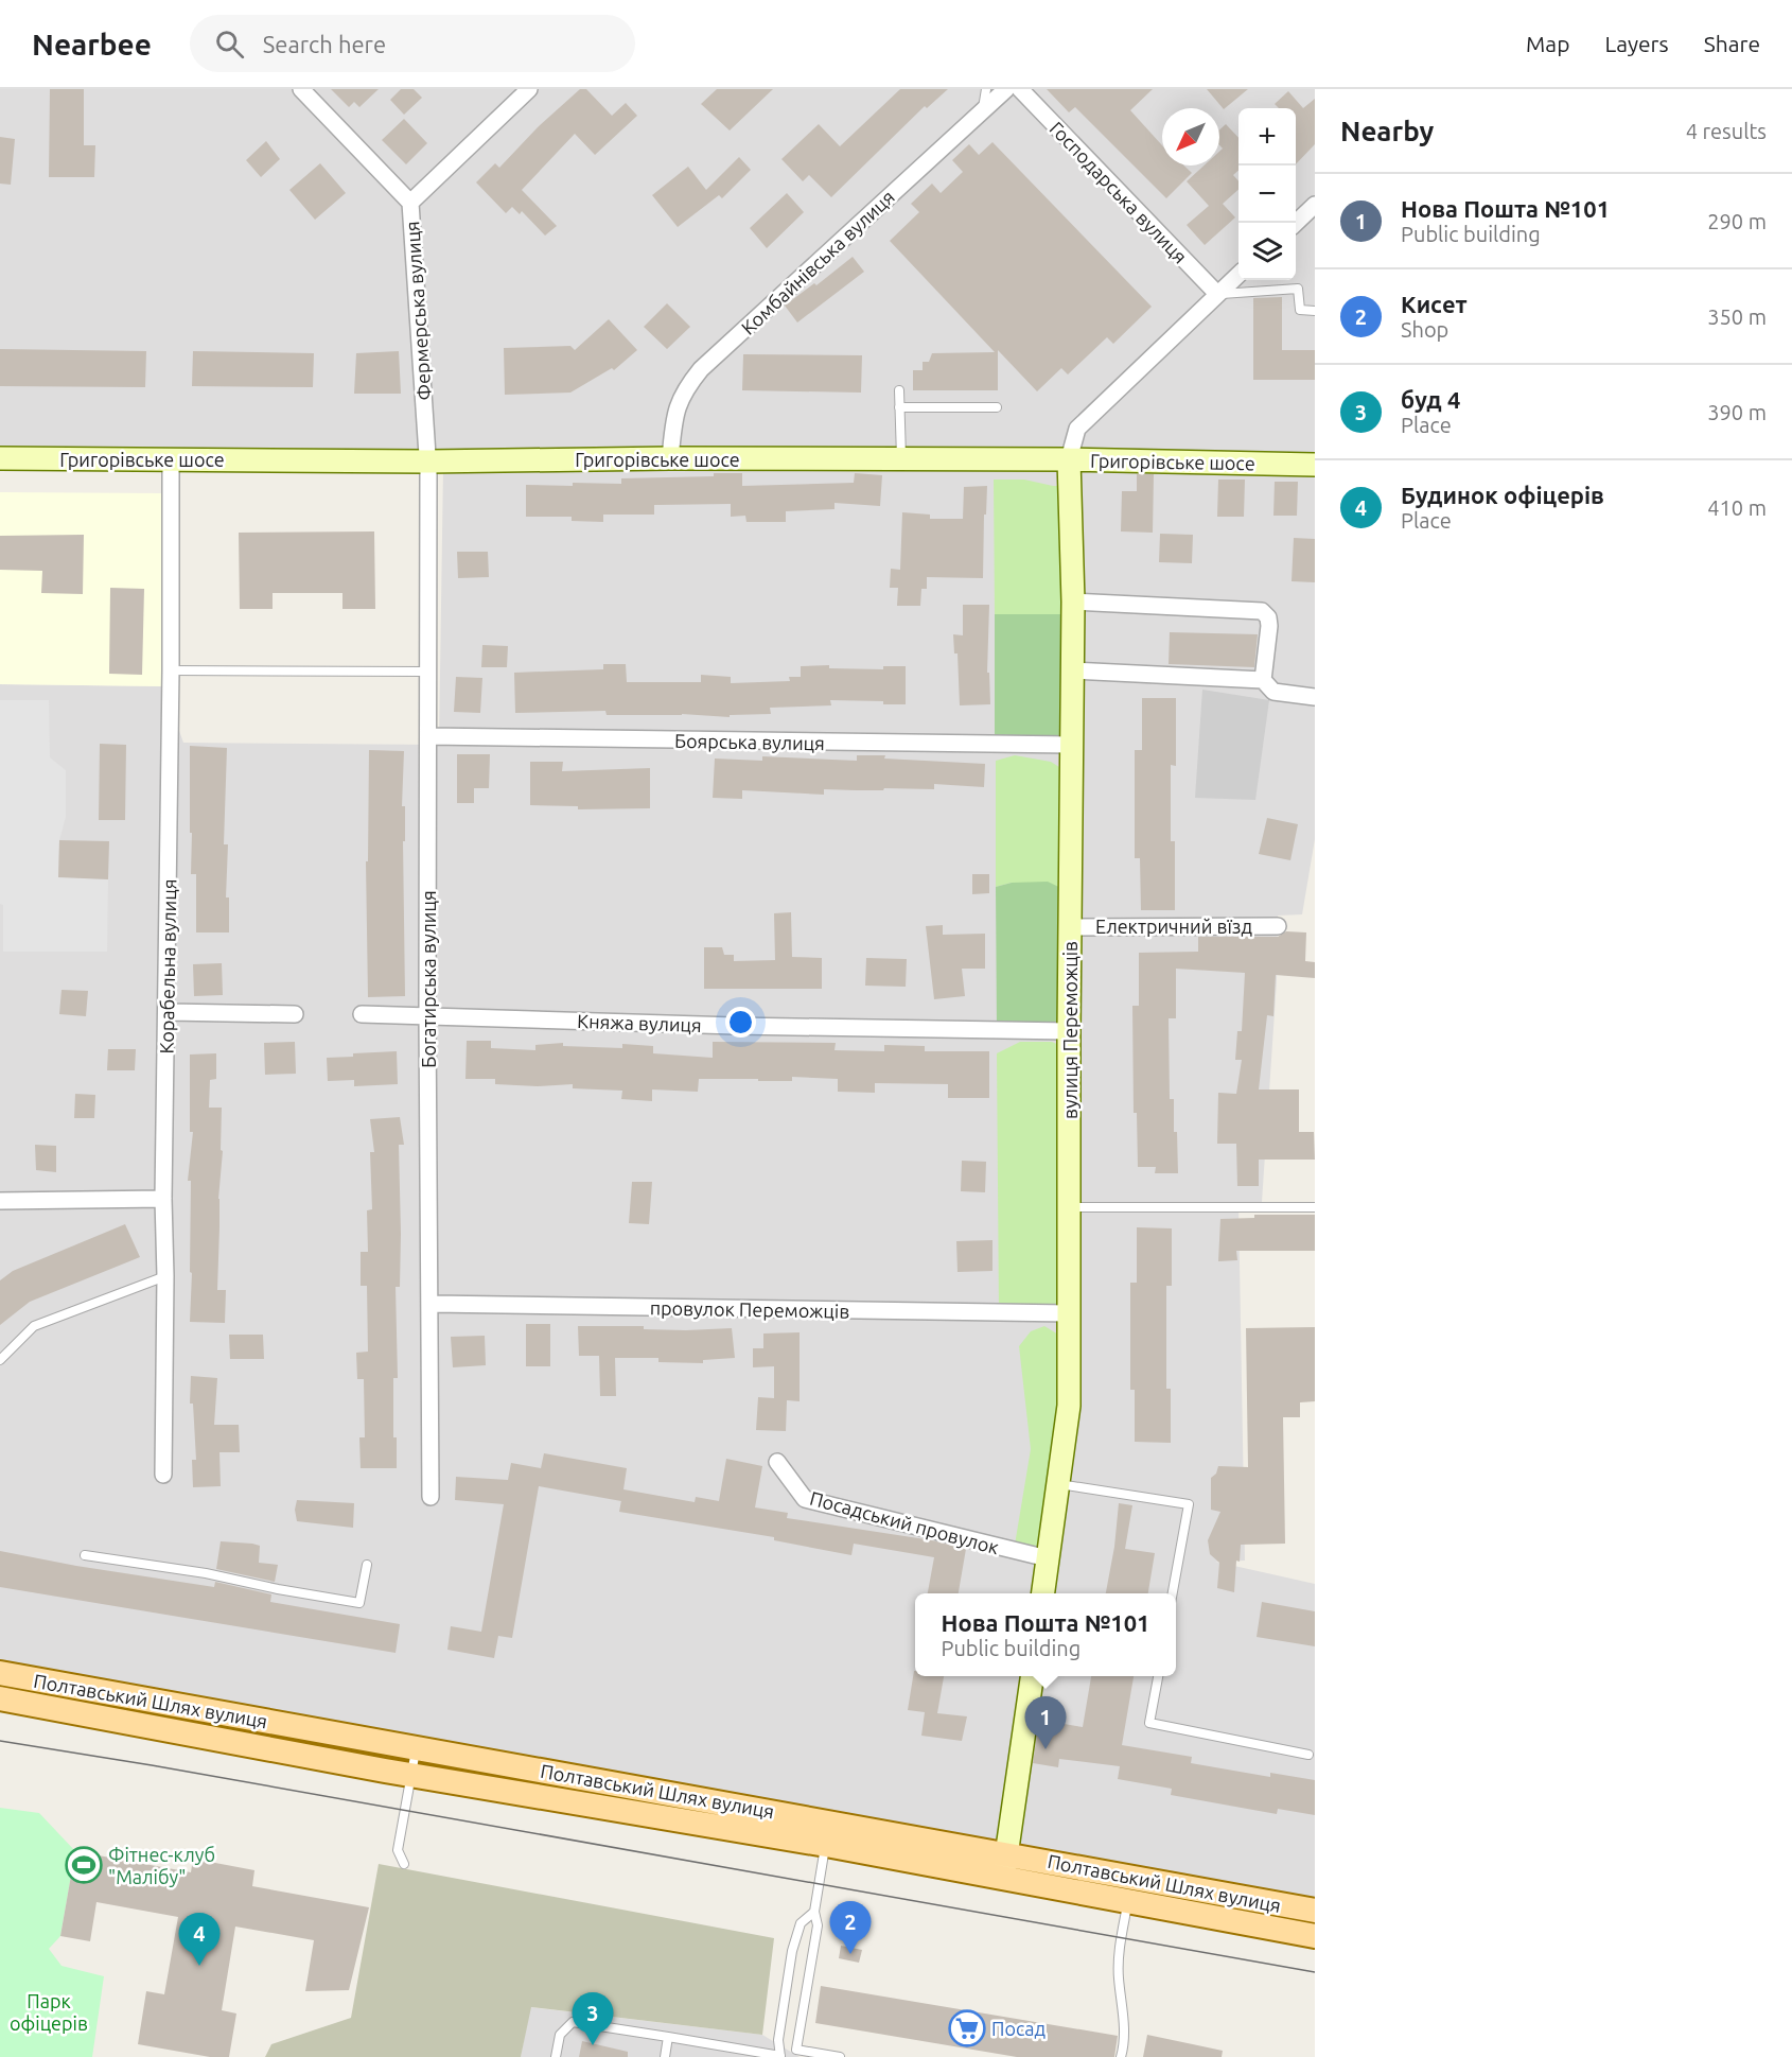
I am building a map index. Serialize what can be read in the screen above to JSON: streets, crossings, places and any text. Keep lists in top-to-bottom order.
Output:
{
  "streets": {
    "main road": ["Полтавський Шлях вулиця"],
    "street": [
      "Господарська вулиця",
      "Комбайнівська вулиця",
      "Фермерська вулиця",
      "Григорівське шосе",
      "Боярська вулиця",
      "Електричний вїзд",
      "Корабельна вулиця",
      "Богатирська вулиця",
      "Княжа вулиця",
      "вулиця Переможців",
      "провулок Переможців",
      "Посадський провулок"
    ]
  },
  "crossings": [
    ["Комбайнівська вулиця", "Григорівське шосе"],
    ["Фермерська вулиця", "Григорівське шосе"],
    ["Фермерська вулиця", "Богатирська вулиця"],
    ["Григорівське шосе", "Корабельна вулиця"],
    ["Григорівське шосе", "Богатирська вулиця"],
    ["Григорівське шосе", "вулиця Переможців"],
    ["Боярська вулиця", "Богатирська вулиця"],
    ["Боярська вулиця", "вулиця Переможців"],
    ["Електричний вїзд", "вулиця Переможців"],
    ["Богатирська вулиця", "Княжа вулиця"],
    ["Богатирська вулиця", "провулок Переможців"],
    ["Княжа вулиця", "вулиця Переможців"],
    ["вулиця Переможців", "провулок Переможців"],
    ["вулиця Переможців", "Посадський провулок"]
  ],
  "parks": ["Парк офіцерів"],
  "places": {
    "sports": ["Фітнес-клуб \"Малібу\""],
    "supermarket": ["Посад"]
  },
  "north": "bottom left",
  "page": {
    "header": "Nearbee",
    "search": "Search here",
    "nav": ["Map", "Layers", "Share"],
    "heading": ["Nearby", "4 results"],
    "map_buttons": ["+", "−"],
    "list": [
      {
        "mark": "1",
        "name": "Нова Пошта №101",
        "note": "Public building",
        "value": "290 m"
      },
      {
        "mark": "2",
        "name": "Кисет",
        "note": "Shop",
        "value": "350 m"
      },
      {
        "mark": "3",
        "name": "буд 4",
        "note": "Place",
        "value": "390 m"
      },
      {
        "mark": "4",
        "name": "Будинок офіцерів",
        "note": "Place",
        "value": "410 m"
      }
    ],
    "popup": ["Нова Пошта №101", "Public building"],
    "pins": [
      "1",
      "2",
      "4",
      "3"
    ]
  }
}
